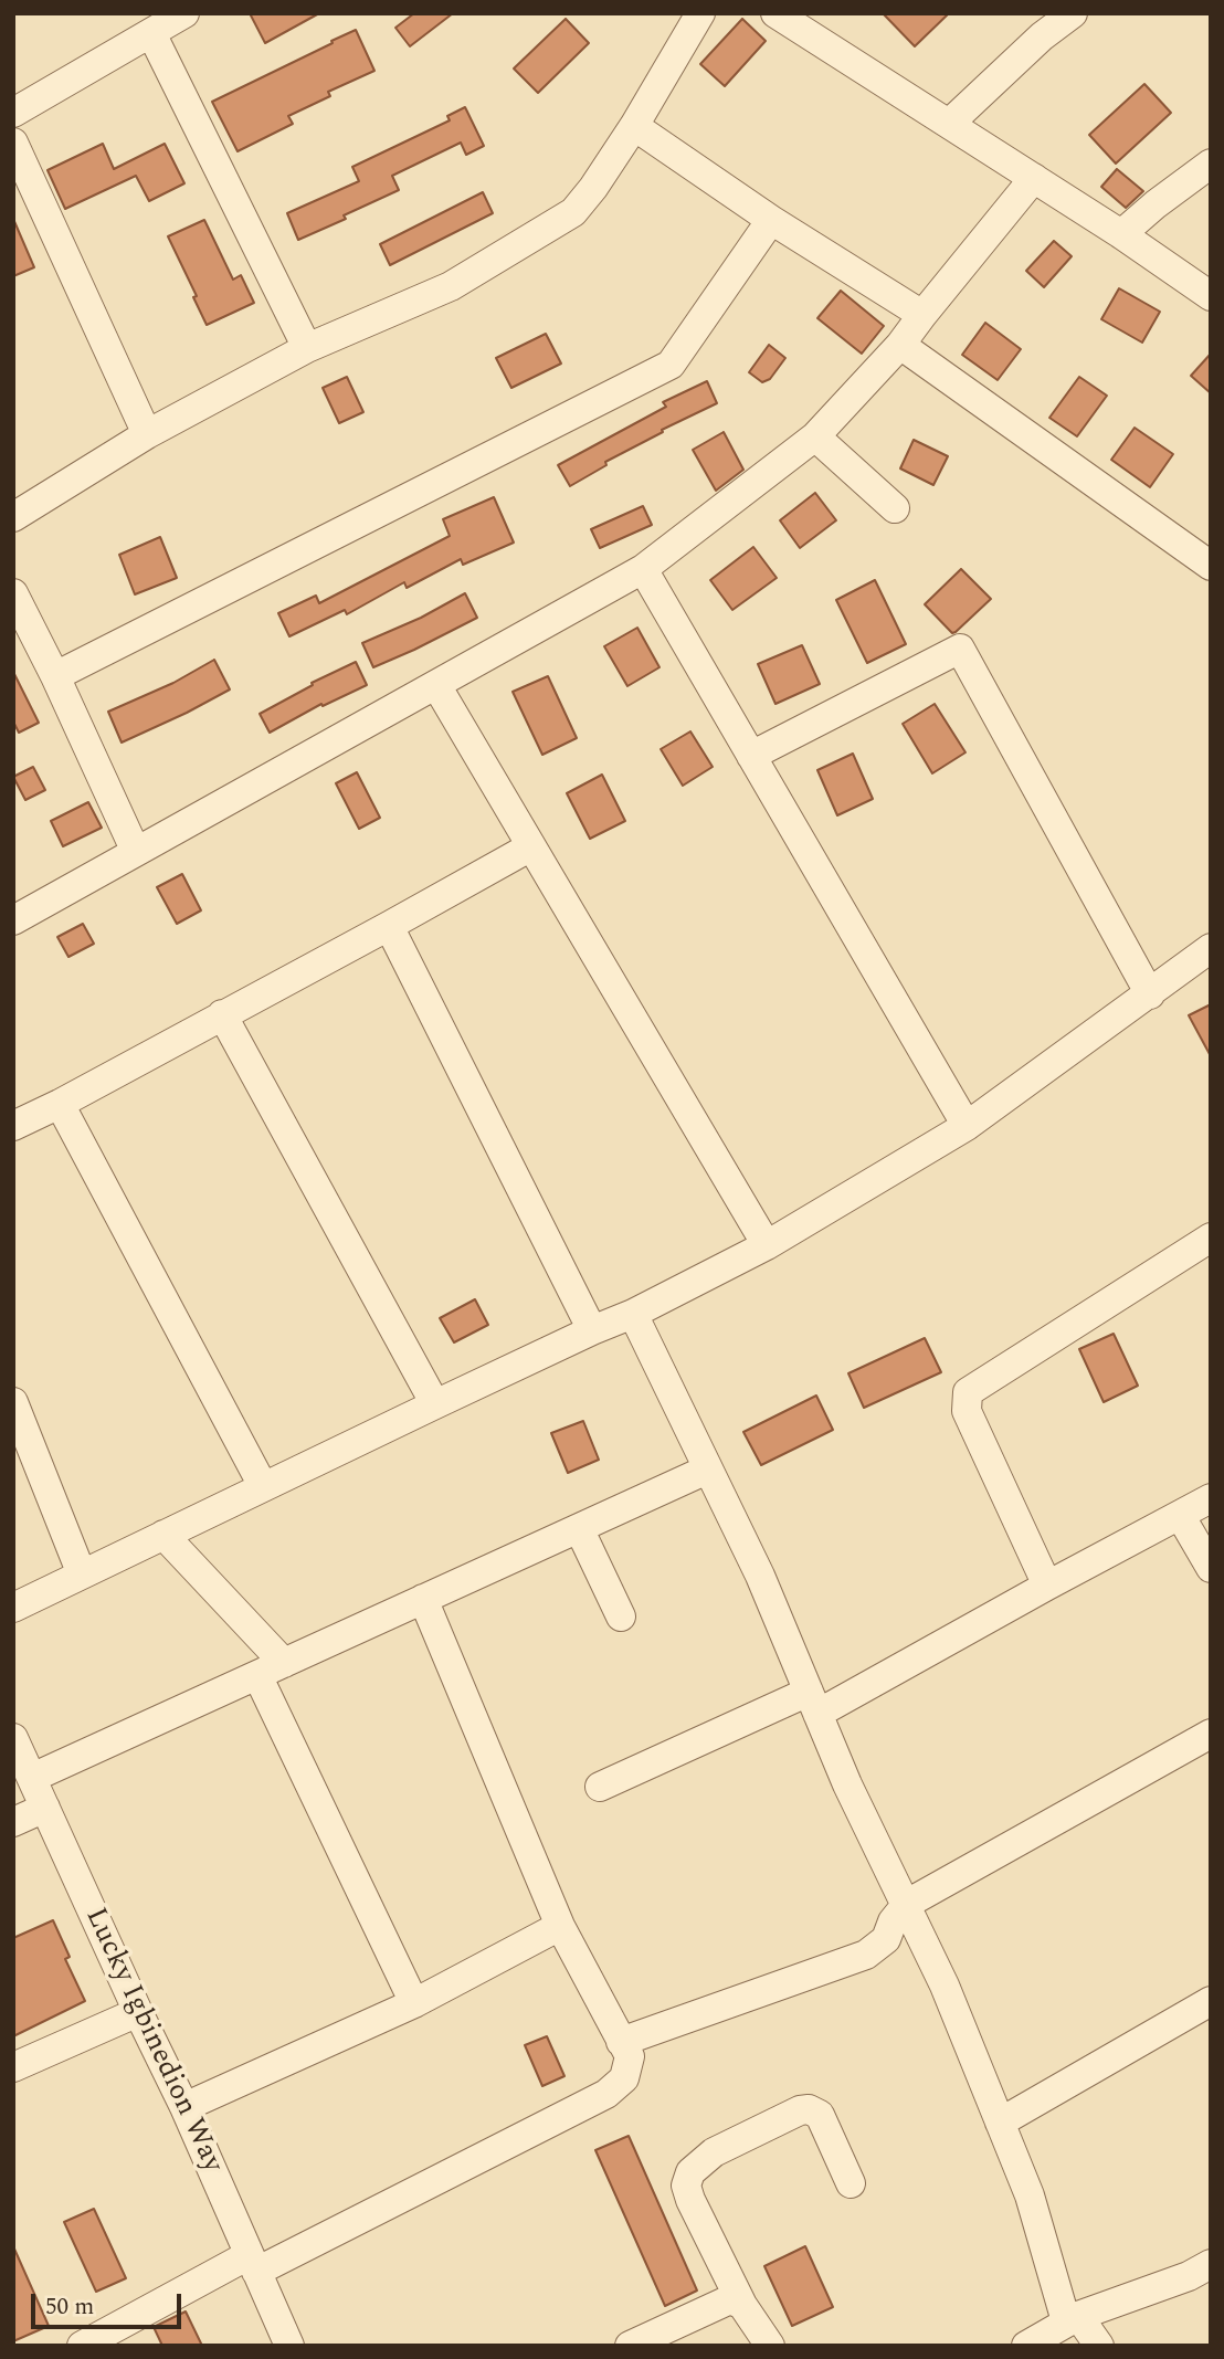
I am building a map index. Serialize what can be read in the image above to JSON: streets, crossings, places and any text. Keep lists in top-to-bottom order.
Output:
{
  "streets": {
    "street": ["Lucky Igbinedion Way"]
  },
  "scale_bar": "50 m"
}
